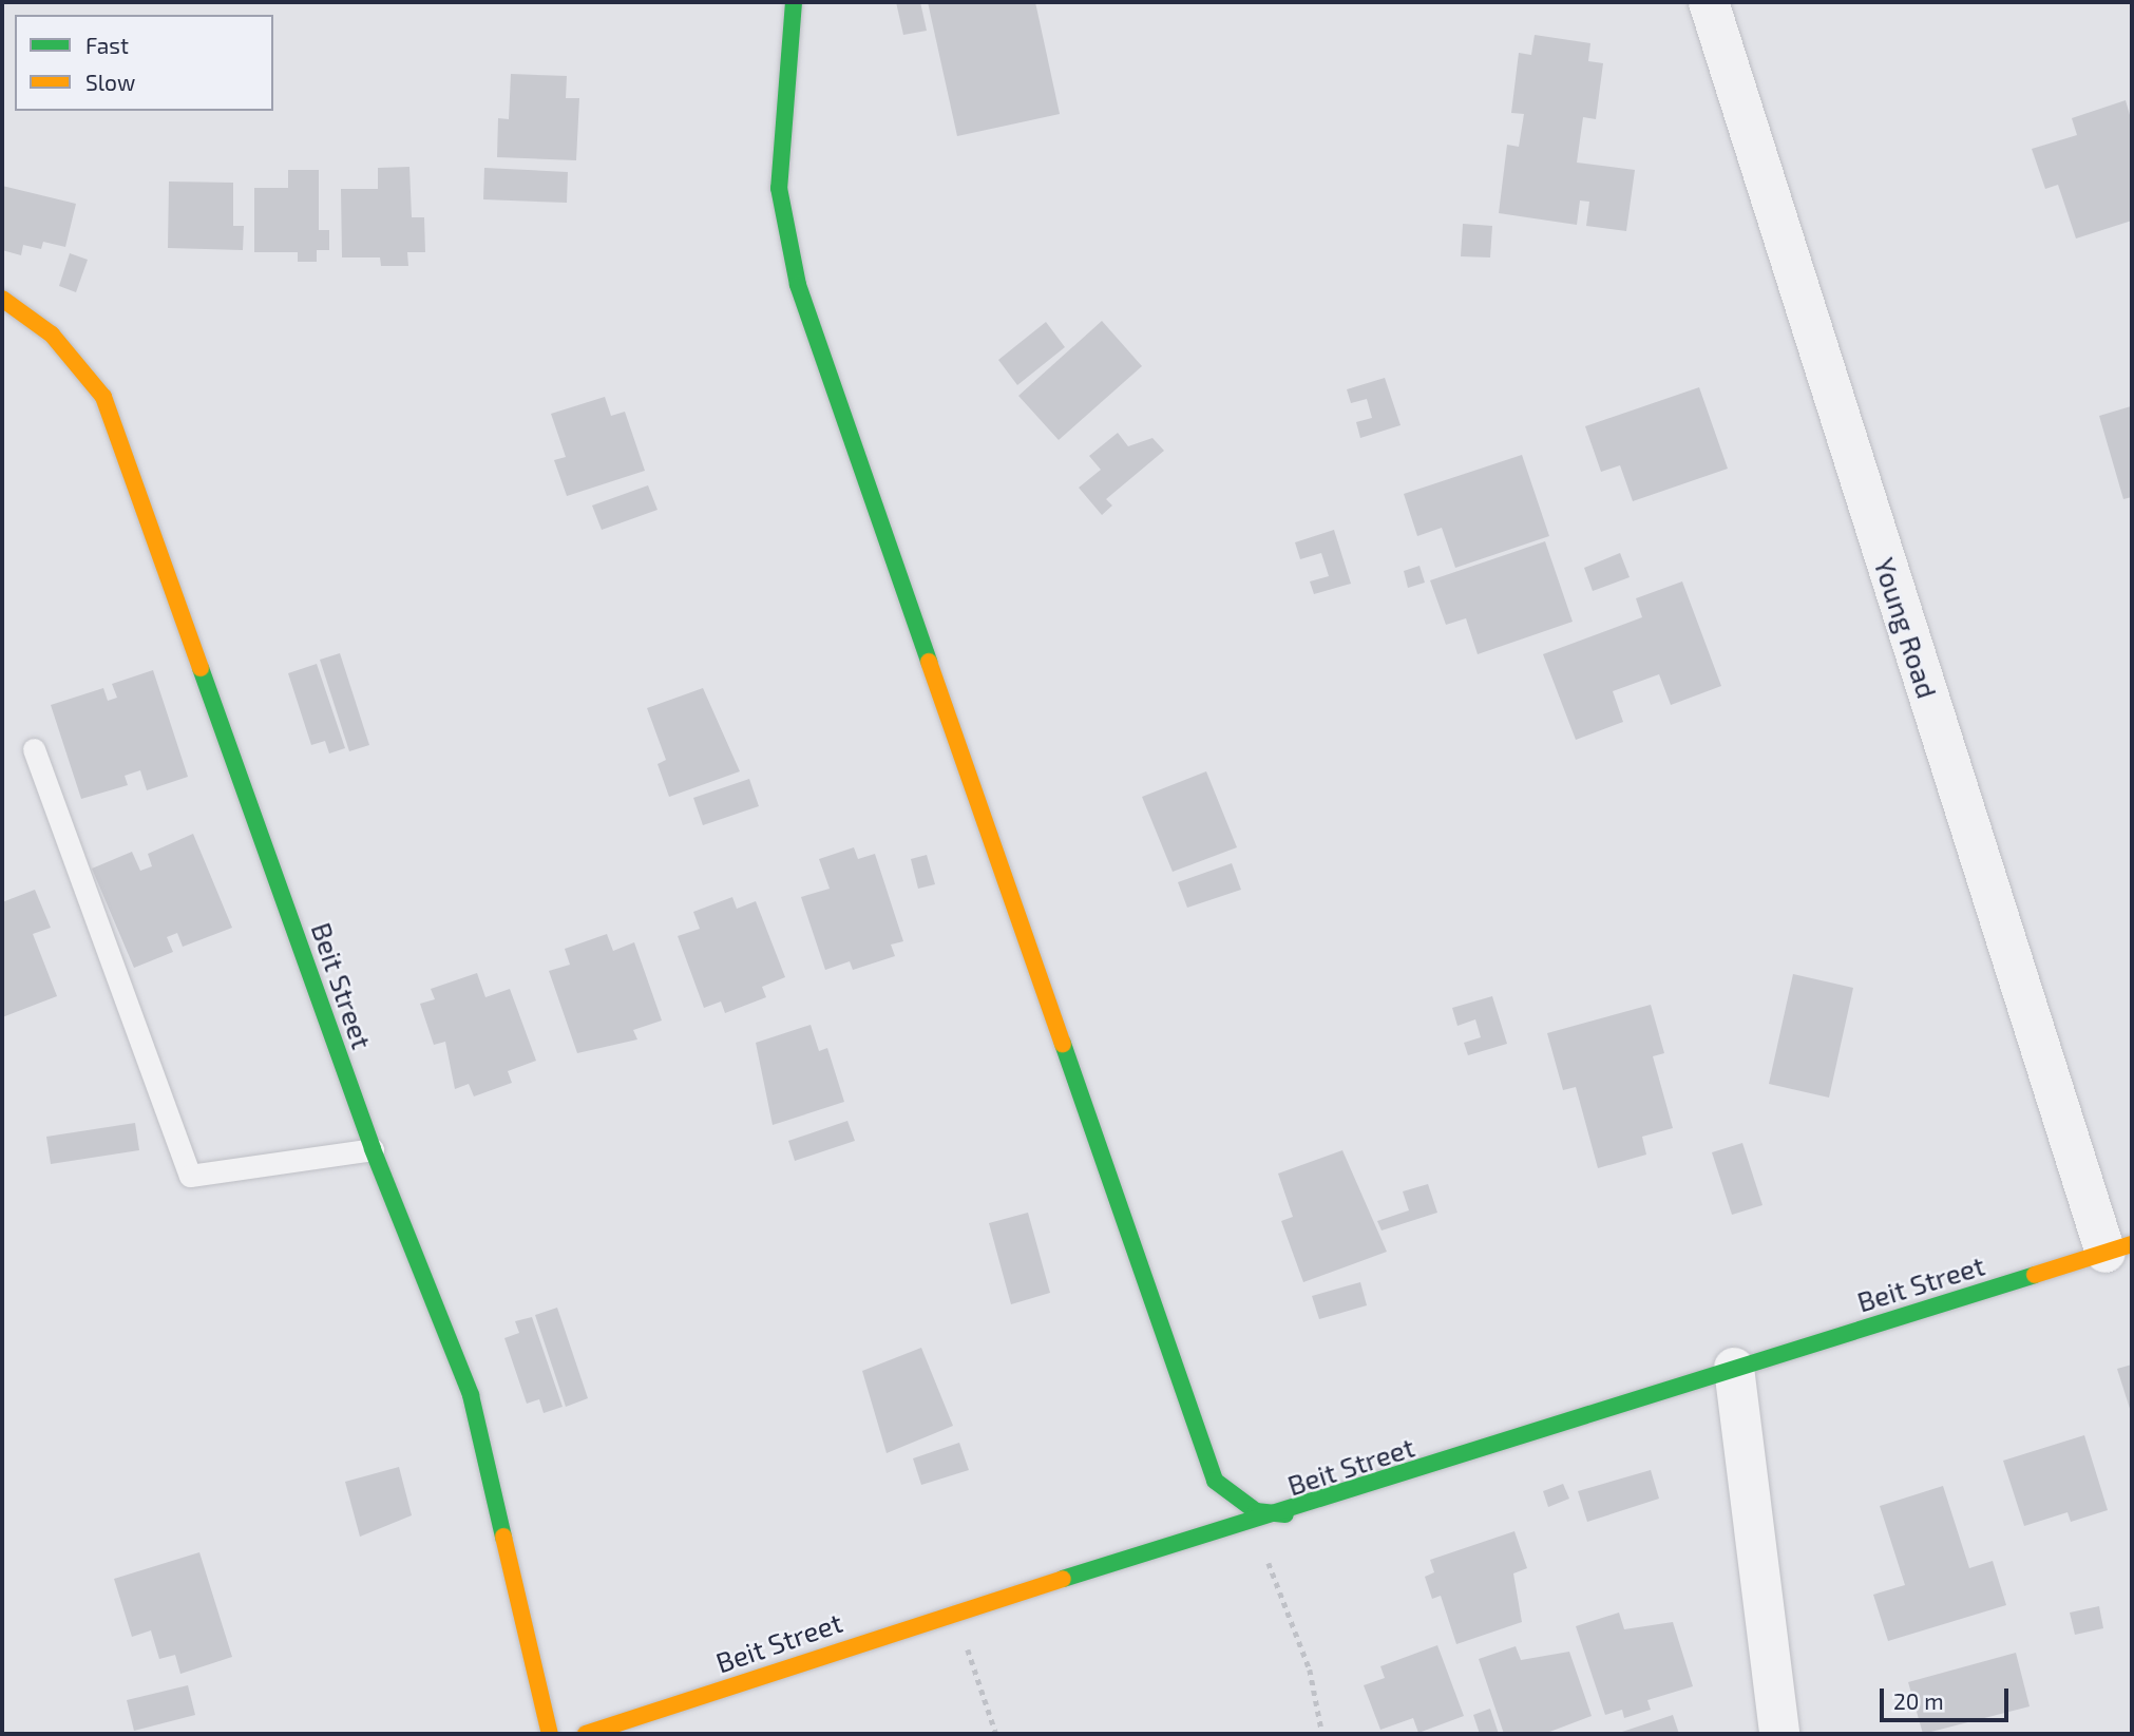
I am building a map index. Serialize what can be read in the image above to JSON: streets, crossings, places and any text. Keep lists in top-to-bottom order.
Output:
{
  "streets": {
    "street": ["Young Road", "Beit Street"]
  },
  "crossings": [
    ["Young Road", "Beit Street"]
  ],
  "legend": ["Fast", "Slow"],
  "scale_bar": "20 m"
}
